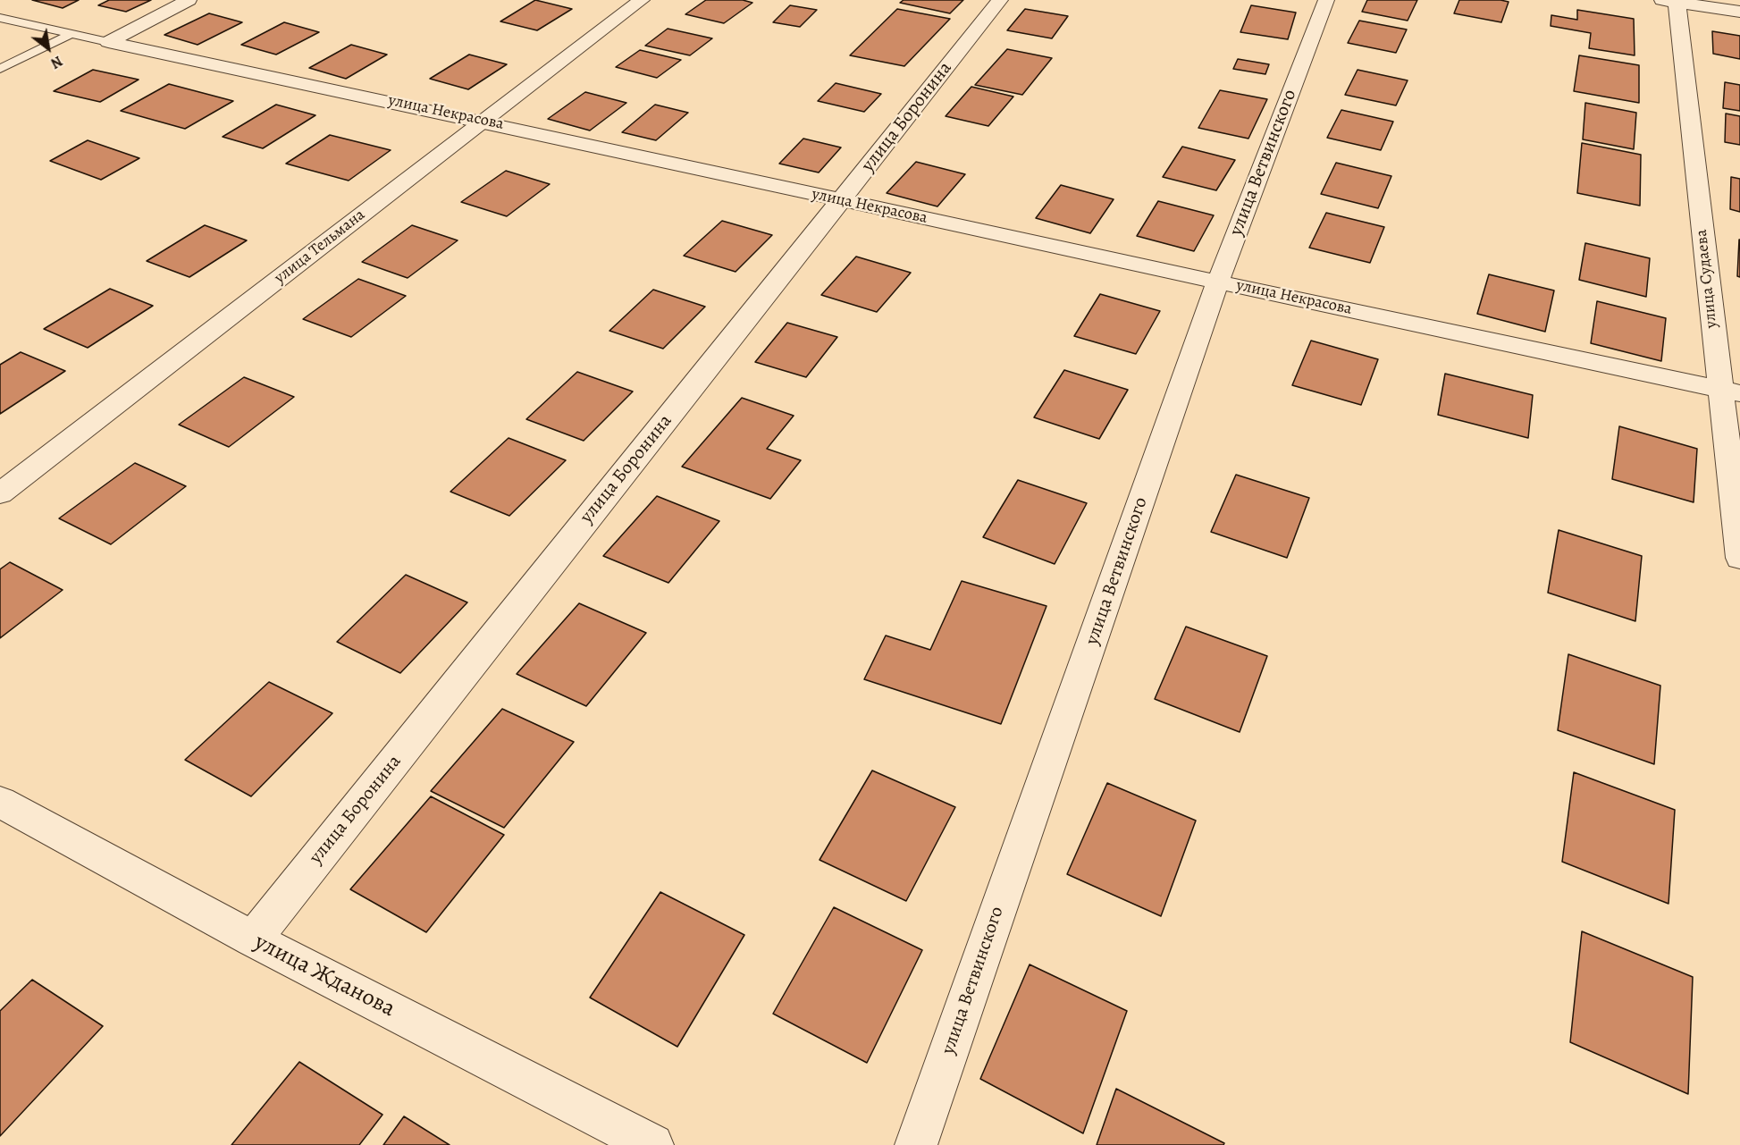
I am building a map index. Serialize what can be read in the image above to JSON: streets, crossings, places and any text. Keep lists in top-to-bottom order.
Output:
{
  "streets": {
    "street": [
      "улица Некрасова",
      "улица Боронина",
      "улица Ветвинского",
      "улица Тельмана",
      "улица Судаева",
      "улица Жданова"
    ]
  },
  "crossings": [
    ["улица Некрасова", "улица Боронина"],
    ["улица Некрасова", "улица Ветвинского"],
    ["улица Некрасова", "улица Тельмана"],
    ["улица Некрасова", "улица Судаева"],
    ["улица Боронина", "улица Жданова"]
  ],
  "north": "bottom right"
}
